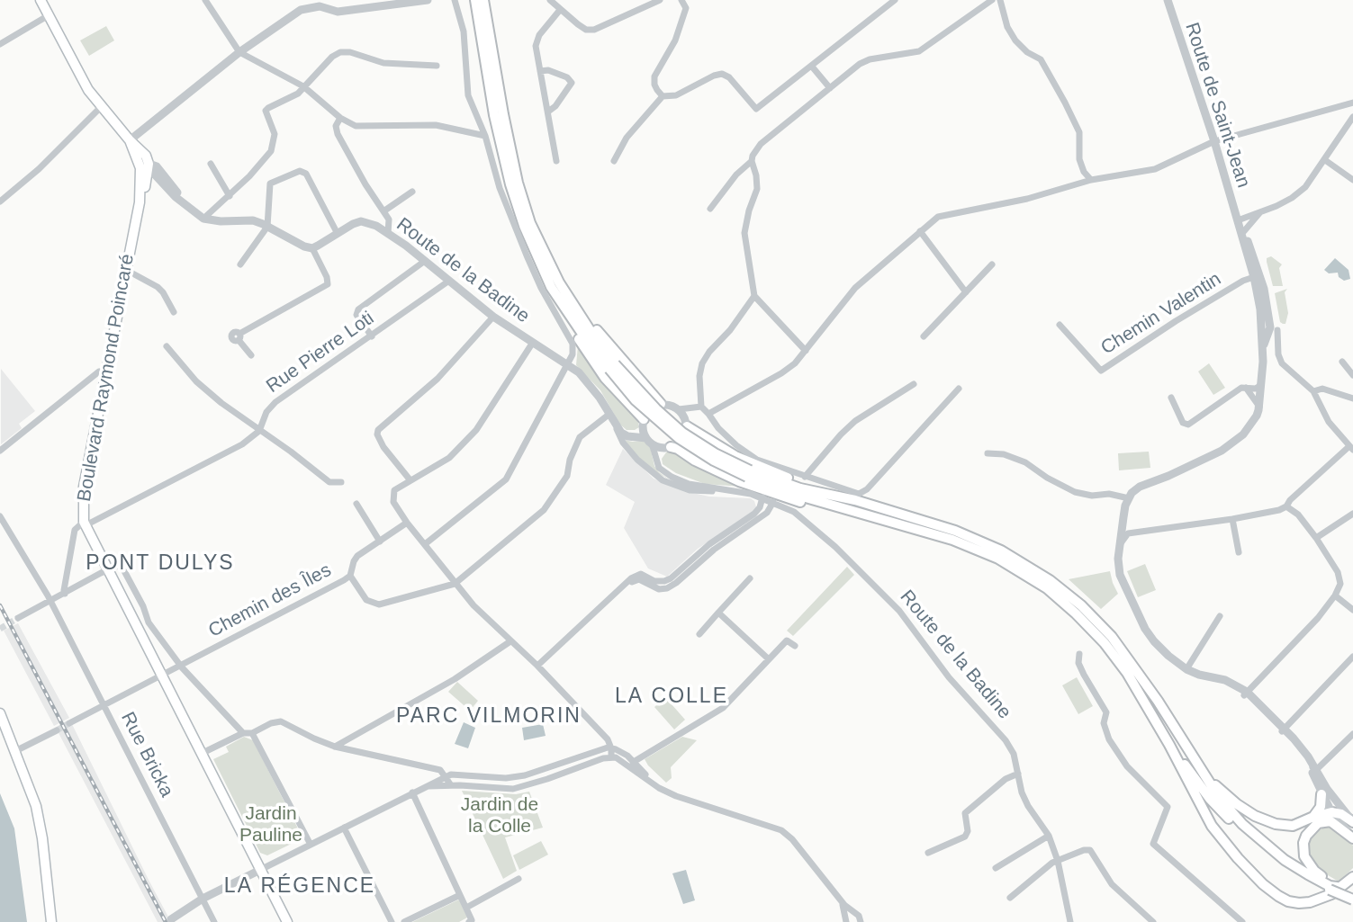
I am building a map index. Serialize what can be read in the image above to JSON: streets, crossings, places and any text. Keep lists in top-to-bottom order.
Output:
{
  "streets": {
    "main road": ["Boulevard Raymond Poincaré"],
    "street": [
      "Route de Saint-Jean",
      "Route de la Badine",
      "Chemin Valentin",
      "Rue Pierre Loti",
      "Chemin des Îles",
      "Rue Bricka"
    ]
  },
  "crossings": [
    ["Route de Saint-Jean", "Chemin Valentin"],
    ["Route de la Badine", "Rue Pierre Loti"],
    ["Rue Pierre Loti", "Boulevard Raymond Poincaré"],
    ["Boulevard Raymond Poincaré", "Chemin des Îles"],
    ["Chemin des Îles", "Rue Bricka"]
  ],
  "districts": [
    "PONT DULYS",
    "LA COLLE",
    "PARC VILMORIN",
    "LA RÉGENCE"
  ],
  "parks": ["Jardin de la Colle", "Jardin Pauline"]
}
